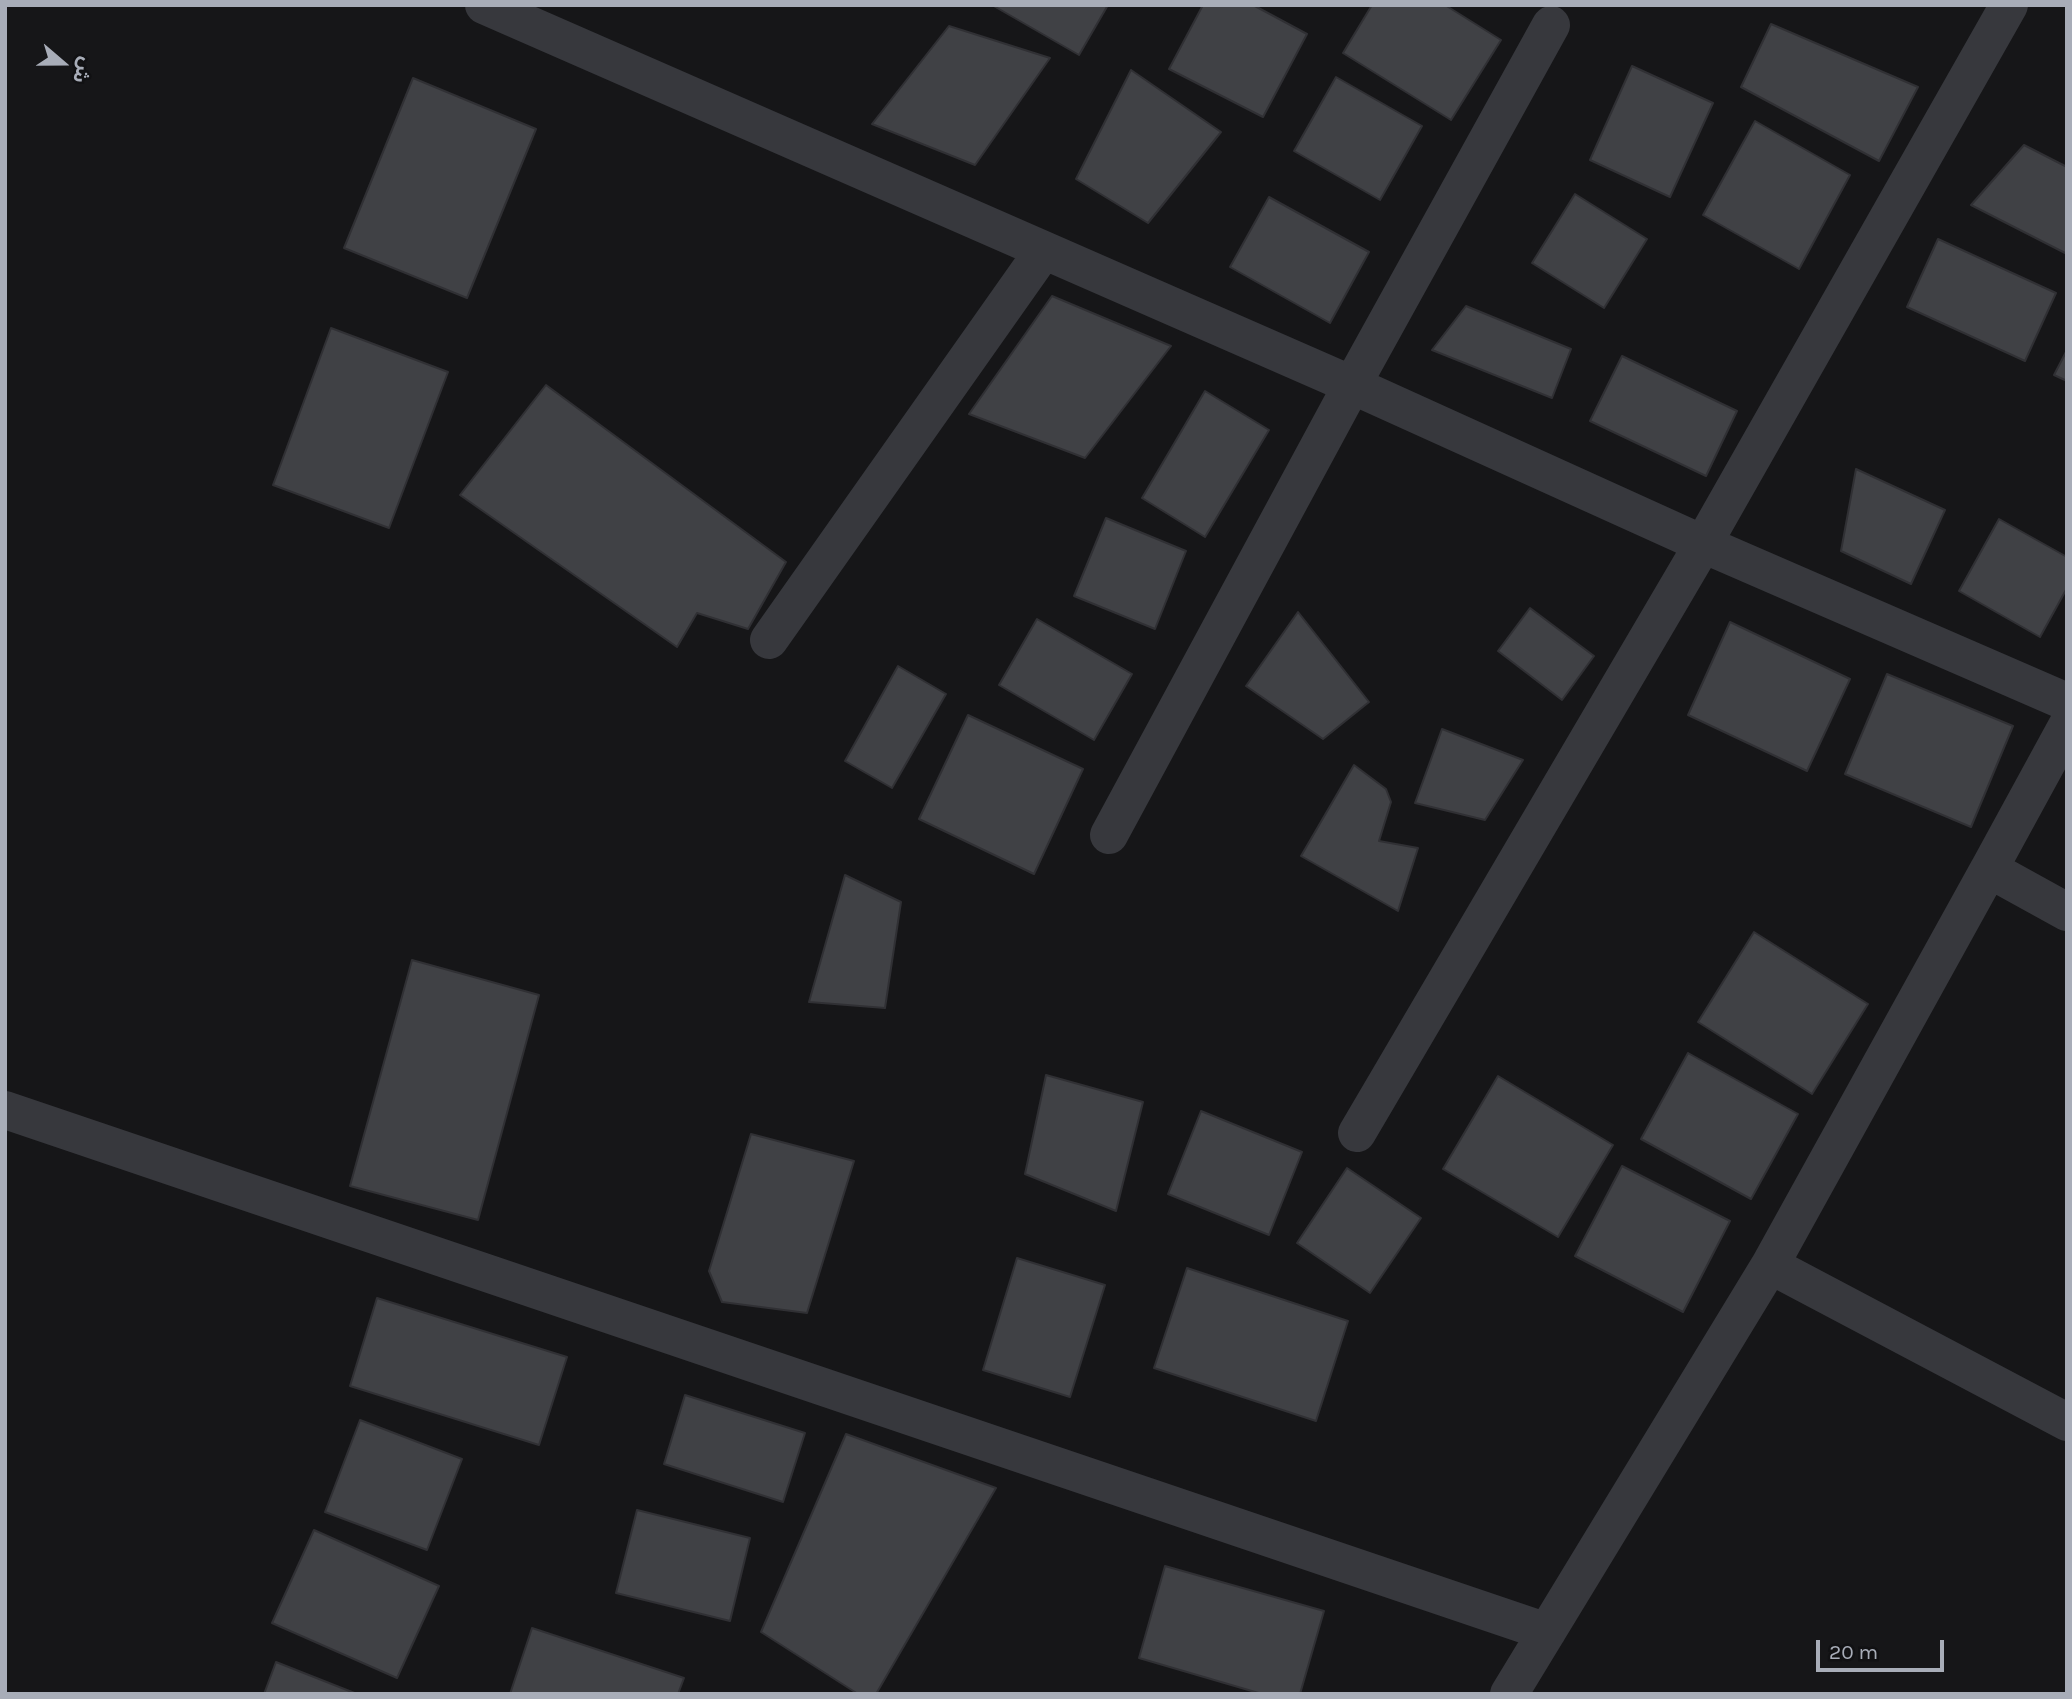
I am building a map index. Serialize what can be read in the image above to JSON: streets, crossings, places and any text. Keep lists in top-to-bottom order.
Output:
{
  "scale_bar": "20 m",
  "north": "right"
}
